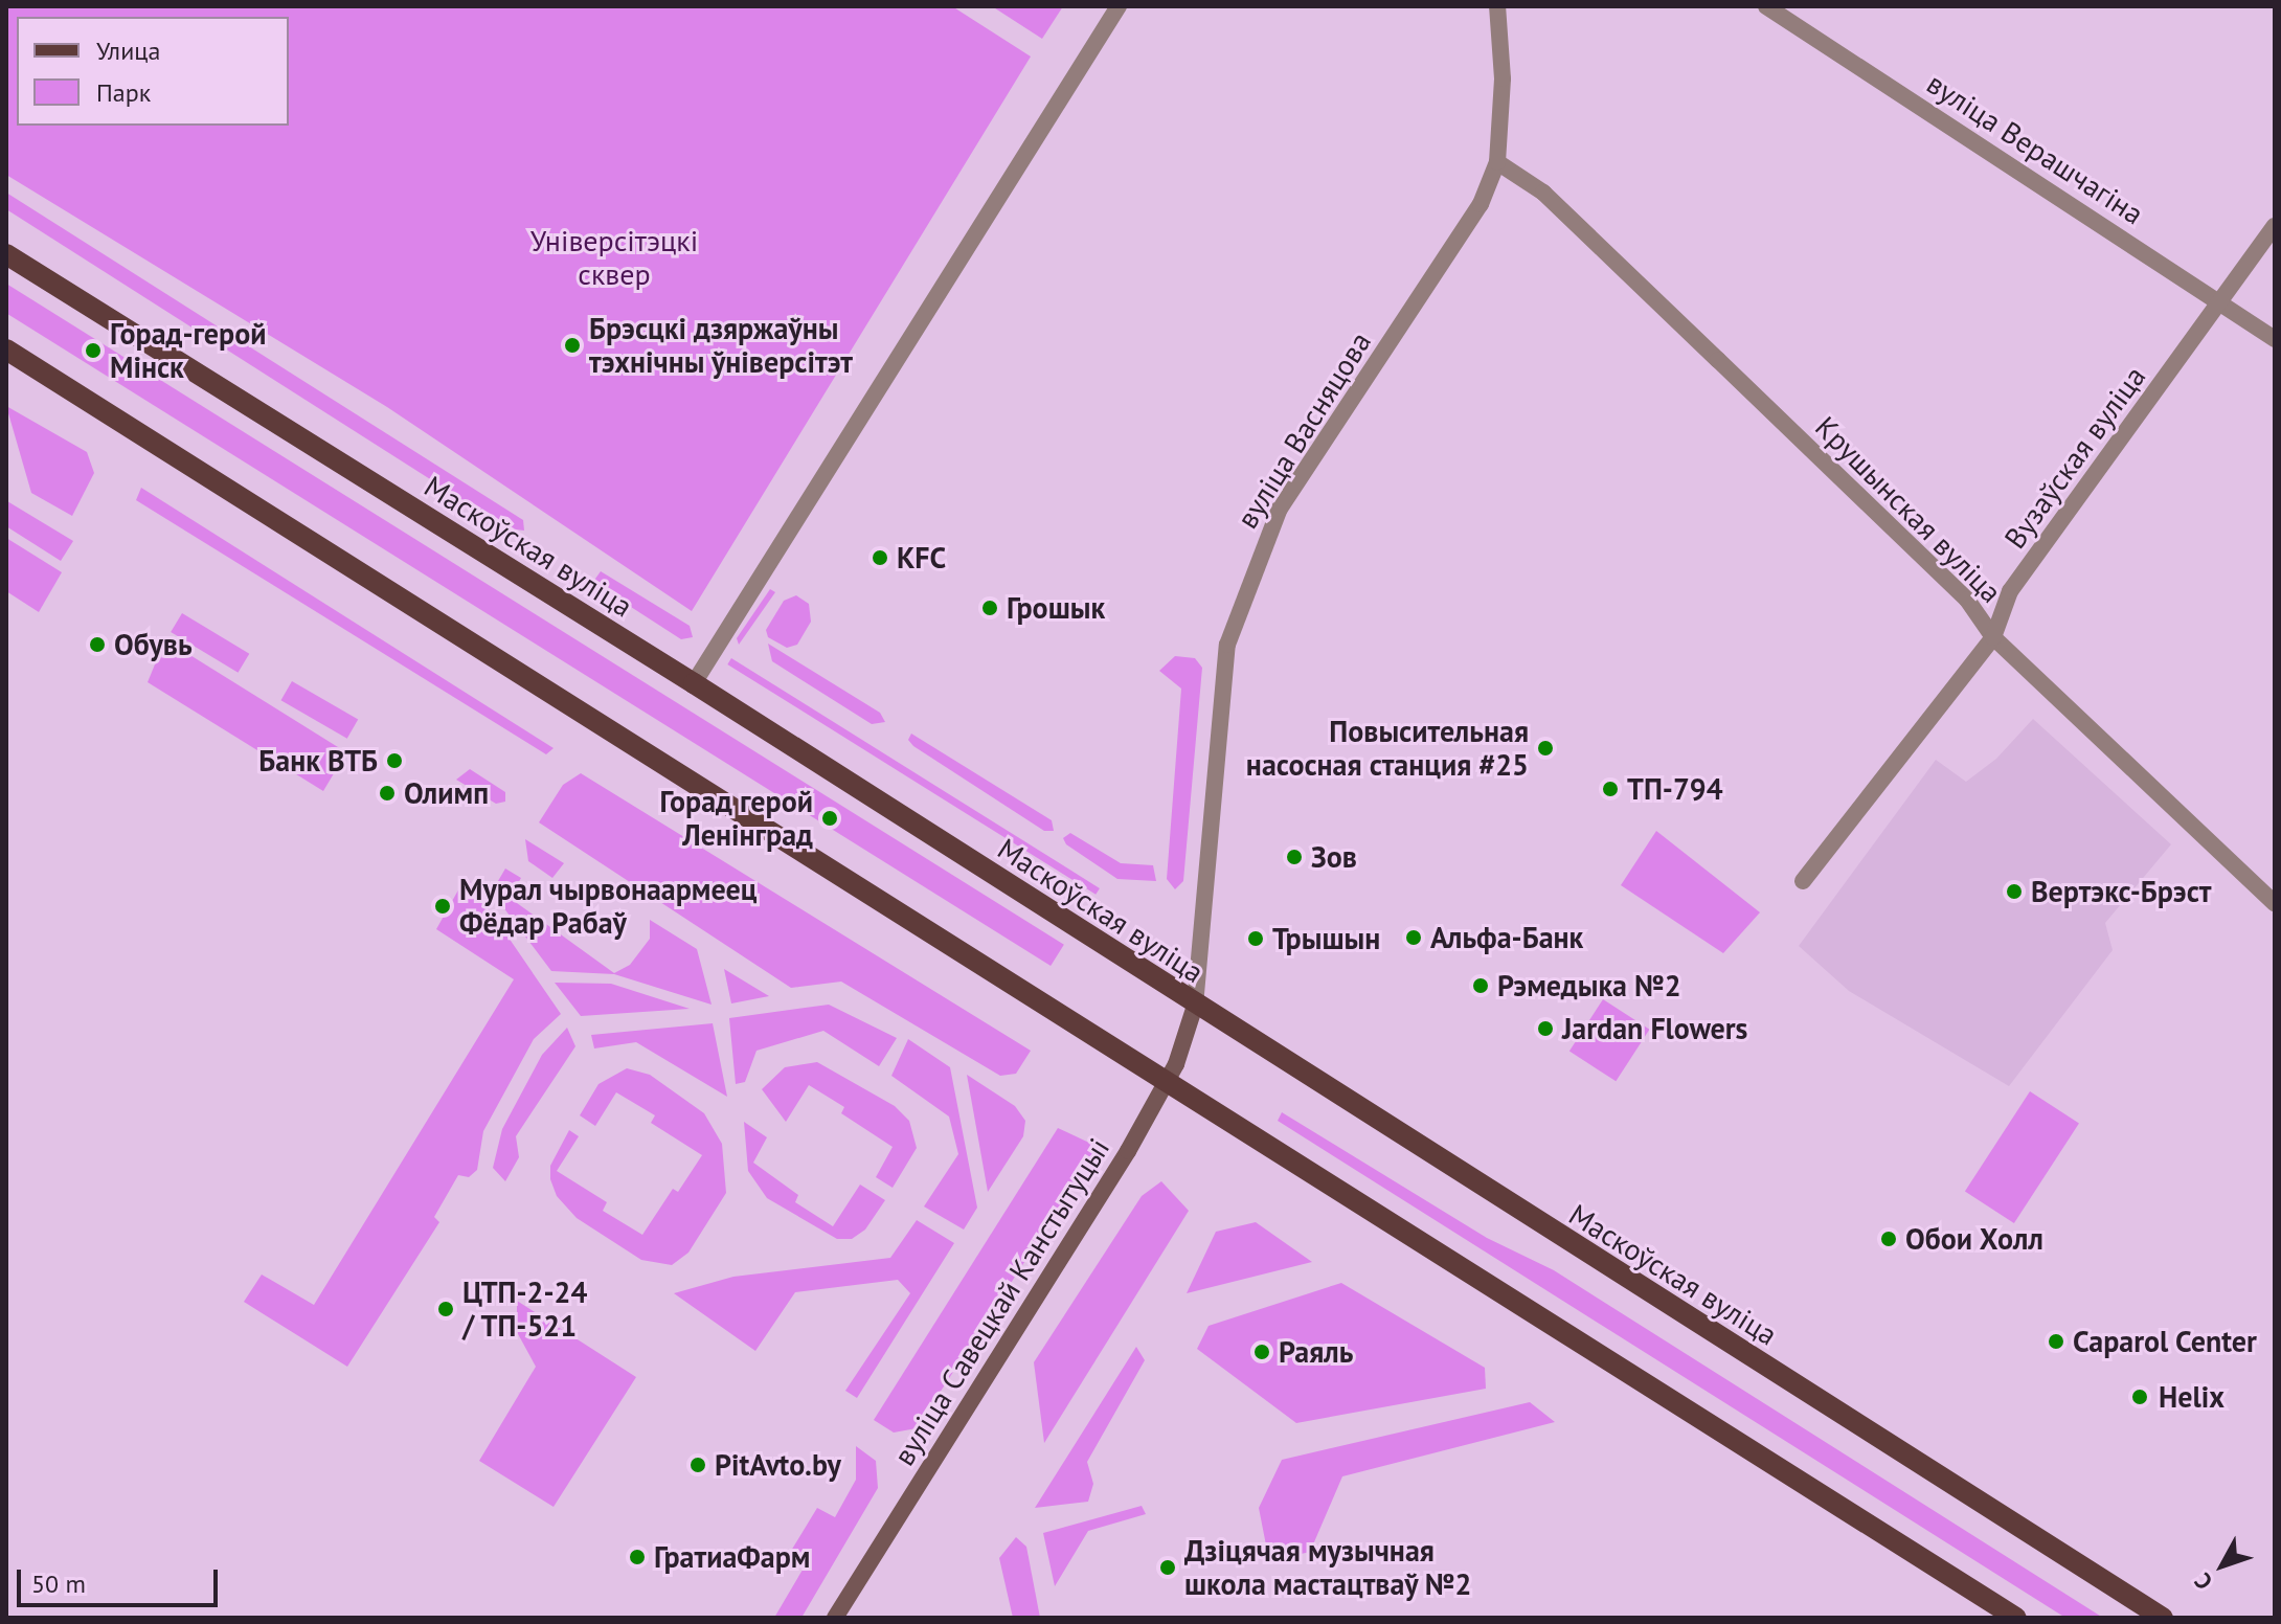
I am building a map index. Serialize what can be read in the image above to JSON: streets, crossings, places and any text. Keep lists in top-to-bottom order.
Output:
{
  "streets": {
    "main road": ["Маскоўская вуліца", "вуліца Савецкай Канстытуцыі"],
    "street": [
      "вуліца Верашчагіна",
      "вуліца Васняцова",
      "Вузаўская вуліца",
      "Крушынская вуліца"
    ]
  },
  "crossings": [
    ["вуліца Верашчагіна", "Вузаўская вуліца"],
    ["вуліца Васняцова", "Крушынская вуліца"],
    ["вуліца Васняцова", "Маскоўская вуліца"],
    ["вуліца Васняцова", "вуліца Савецкай Канстытуцыі"],
    ["Вузаўская вуліца", "Крушынская вуліца"],
    ["Маскоўская вуліца", "вуліца Савецкай Канстытуцыі"]
  ],
  "parks": ["Універсітэцкі сквер"],
  "places": [
    "Брэсцкі дзяржаўны тэхнічны ўніверсітэт",
    "Горад-герой Мінск",
    "KFC",
    "Грошык",
    "Обувь",
    "Повысительная насосная станция #25",
    "Банк ВТБ",
    "ТП-794",
    "Олимп",
    "Горад герой Ленінград",
    "Зов",
    "Вертэкс-Брэст",
    "Мурал чырвонаармеец Фёдар Рабаў",
    "Альфа-Банк",
    "Трышын",
    "Рэмедыка №2",
    "Jardan Flowers",
    "Обои Холл",
    "ЦТП-2-24 / ТП-521",
    "Caparol Center",
    "Раяль",
    "Helix",
    "PitAvto.by",
    "ГратиаФарм",
    "Дзіцячая музычная школа мастацтваў №2"
  ],
  "legend": ["Улица", "Парк"],
  "scale_bar": "50 m",
  "north": "bottom left"
}
